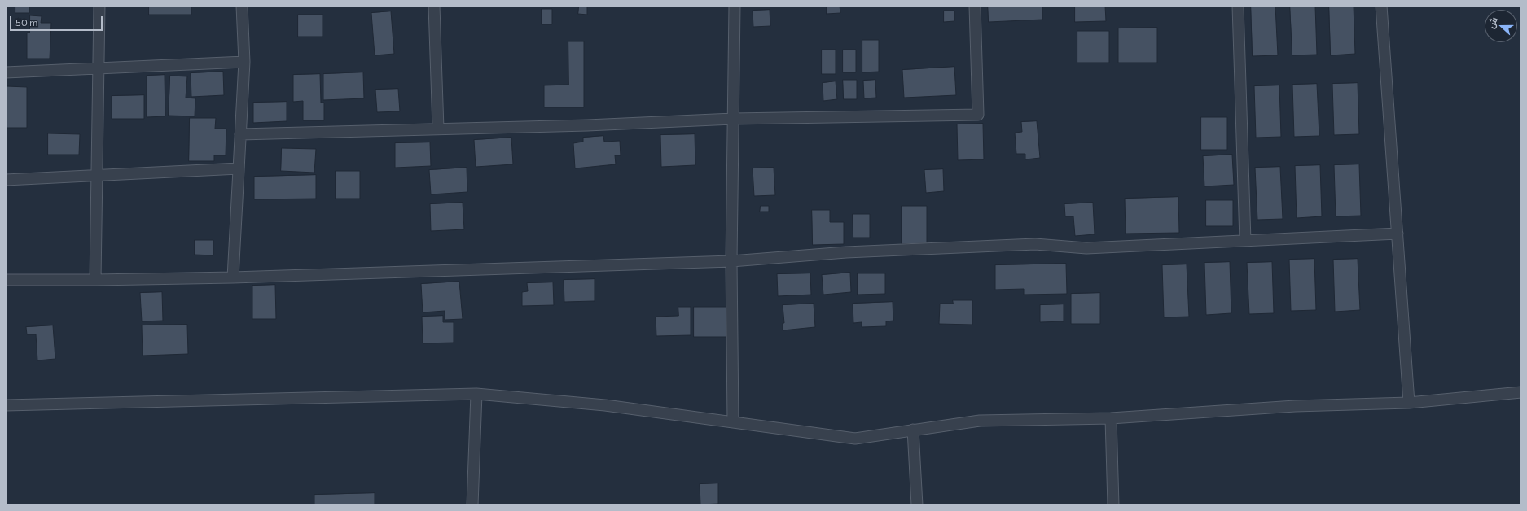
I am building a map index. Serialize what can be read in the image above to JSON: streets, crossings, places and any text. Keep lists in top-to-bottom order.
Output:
{
  "scale_bar": "50 m",
  "north": "left"
}
